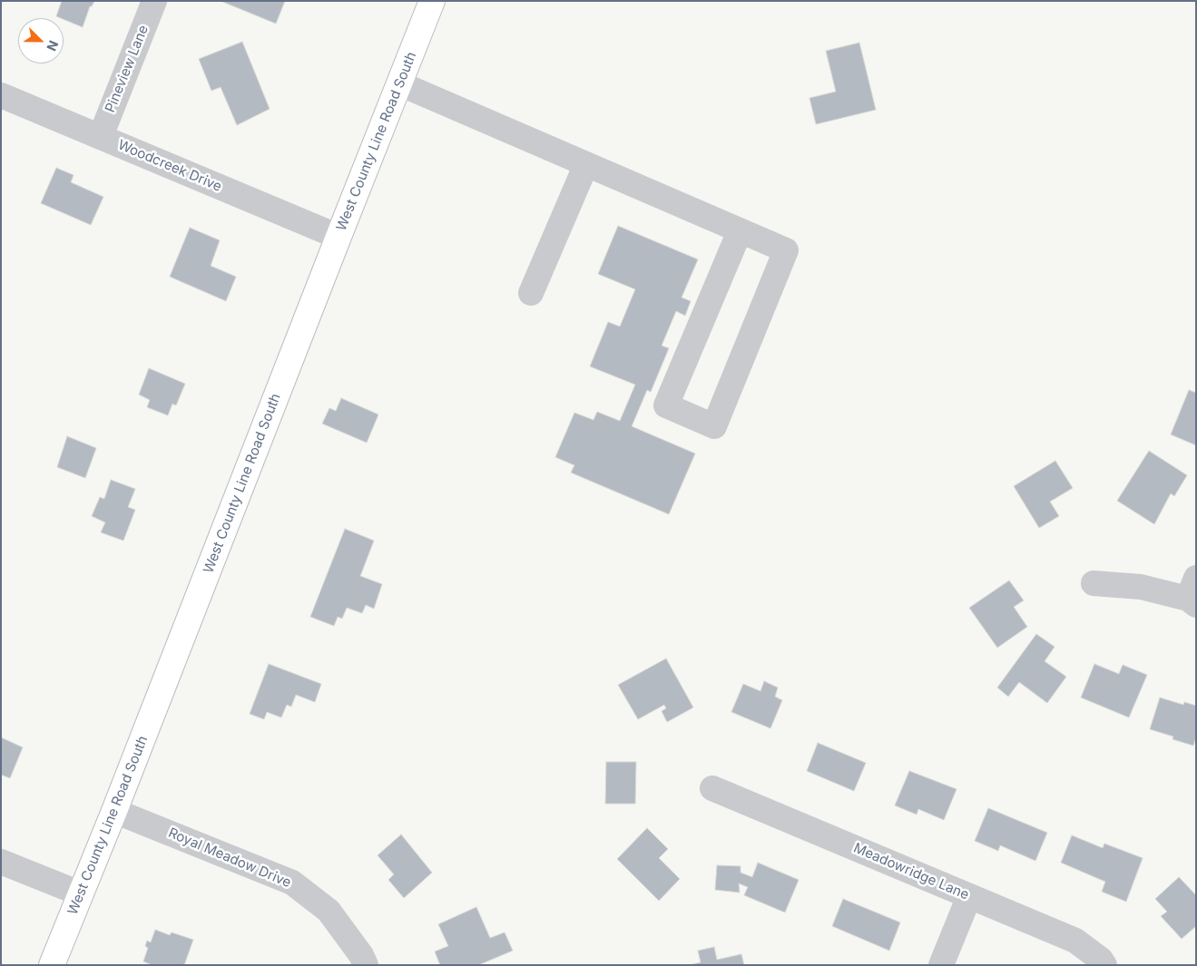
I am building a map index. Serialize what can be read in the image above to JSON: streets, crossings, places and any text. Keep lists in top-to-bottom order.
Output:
{
  "streets": {
    "main road": ["West County Line Road South"],
    "street": [
      "Pineview Lane",
      "Woodcreek Drive",
      "Royal Meadow Drive",
      "Meadowridge Lane"
    ]
  },
  "crossings": [
    ["Pineview Lane", "Woodcreek Drive"],
    ["West County Line Road South", "Woodcreek Drive"],
    ["West County Line Road South", "Royal Meadow Drive"]
  ],
  "north": "bottom right"
}
